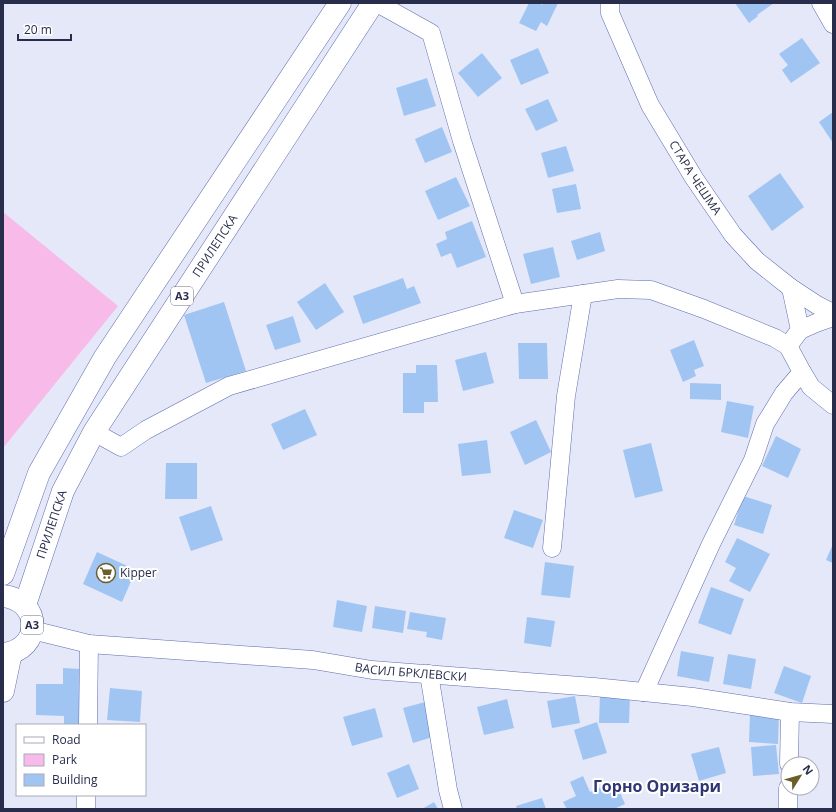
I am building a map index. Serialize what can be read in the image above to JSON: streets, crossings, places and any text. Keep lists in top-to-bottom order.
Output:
{
  "streets": {
    "main road": ["ПРИЛЕПСКА", "A3"],
    "street": ["СТАРА ЧЕШМА", "ВАСИЛ БРКЛЕВСКИ"]
  },
  "crossings": [
    ["ПРИЛЕПСКА", "A3"],
    ["A3", "ВАСИЛ БРКЛЕВСКИ"]
  ],
  "districts": ["Горно Оризари"],
  "places": {
    "supermarket": ["Kipper"]
  },
  "legend": ["Road", "Park", "Building"],
  "scale_bar": "20 m",
  "north": "top right"
}
